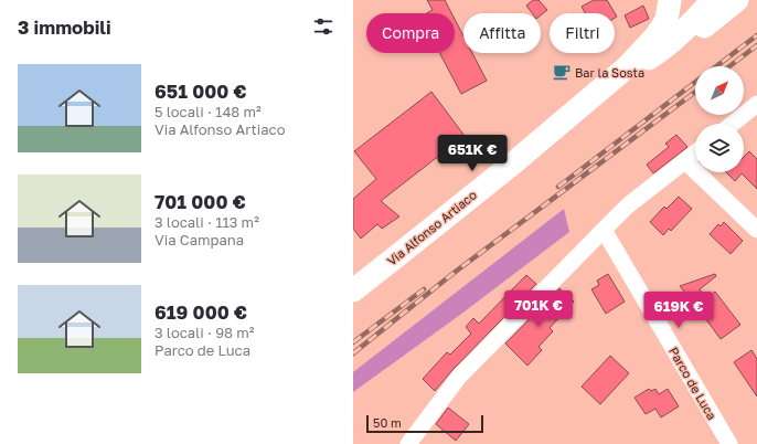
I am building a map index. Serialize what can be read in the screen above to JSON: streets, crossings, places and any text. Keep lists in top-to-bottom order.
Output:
{
  "streets": {
    "main road": ["Via Alfonso Artiaco"],
    "street": ["Parco de Luca"]
  },
  "places": {
    "cafe": ["Bar la Sosta"]
  },
  "scale_bar": "50 m",
  "north": "top right",
  "page": {
    "heading": "3 immobili",
    "chip": ["Compra", "Affitta", "Filtri"],
    "list": [
      {
        "name": "651 000 €",
        "note": "5 locali · 148 m² · Via Alfonso Artiaco"
      },
      {
        "name": "701 000 €",
        "note": "3 locali · 113 m² · Via Campana"
      },
      {
        "name": "619 000 €",
        "note": "3 locali · 98 m² · Parco de Luca"
      }
    ],
    "price": ["651K €", "701K €", "619K €"],
    "scale": "50 m"
  }
}
